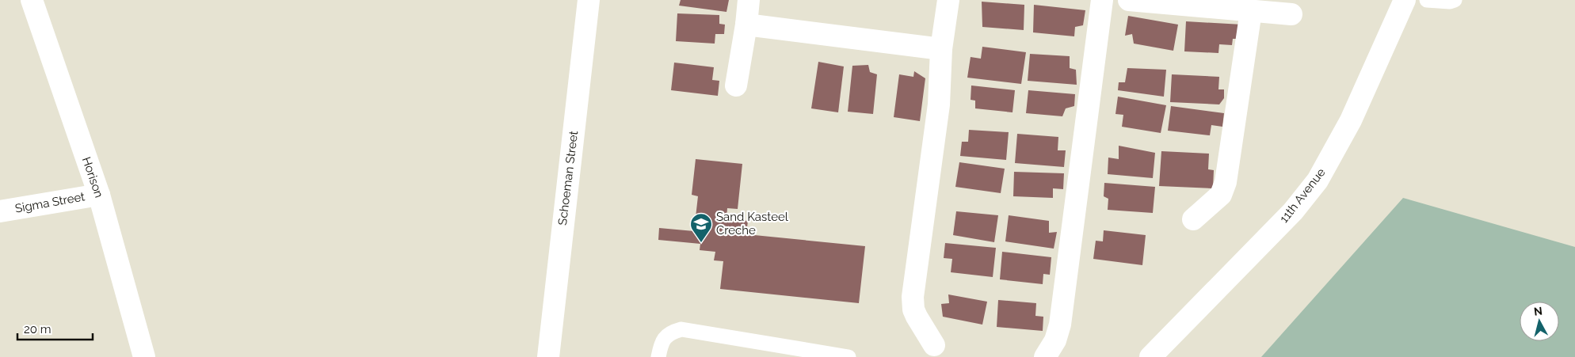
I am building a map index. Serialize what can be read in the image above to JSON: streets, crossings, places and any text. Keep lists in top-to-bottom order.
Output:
{
  "streets": {
    "street": [
      "Horison",
      "Schoeman Street",
      "11th Avenue",
      "Sigma Street"
    ]
  },
  "crossings": [
    ["Horison", "Sigma Street"]
  ],
  "places": {
    "school or university": ["Sand Kasteel Creche"]
  },
  "scale_bar": "20 m",
  "north": "top"
}
